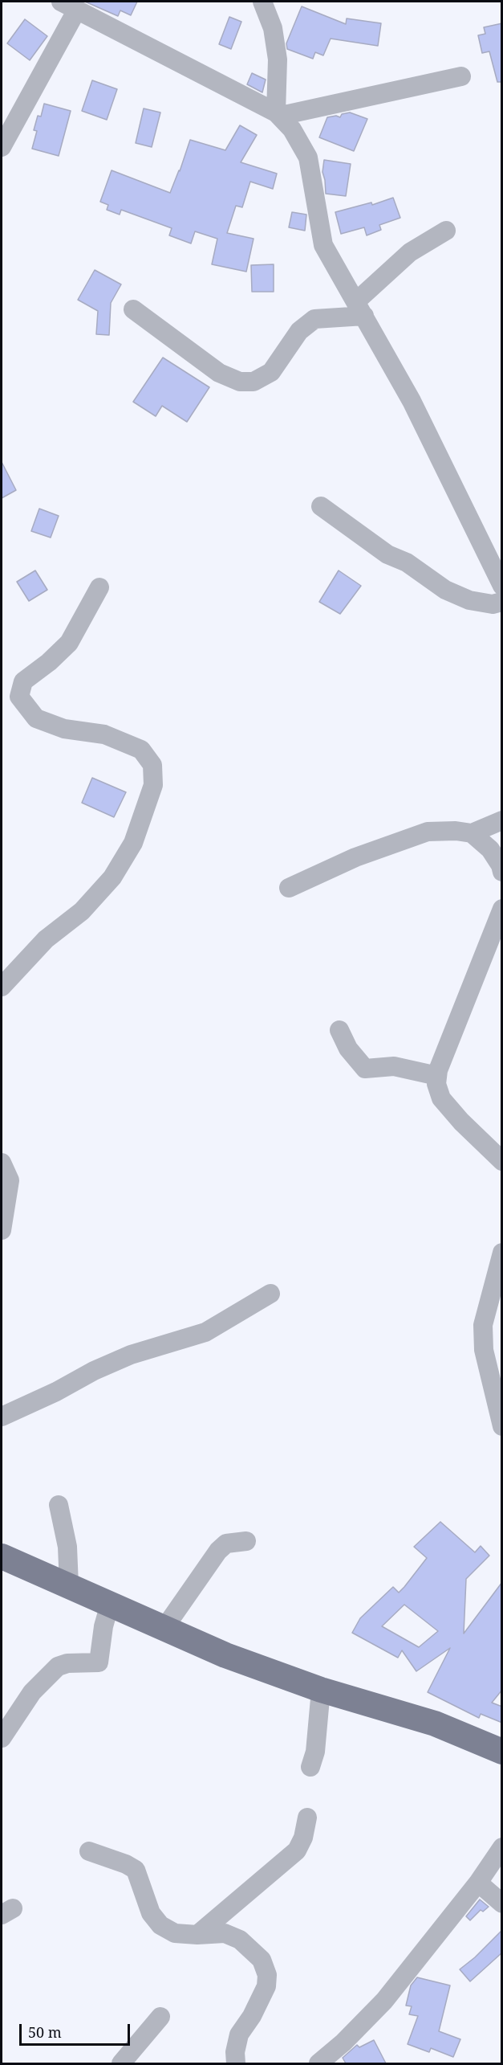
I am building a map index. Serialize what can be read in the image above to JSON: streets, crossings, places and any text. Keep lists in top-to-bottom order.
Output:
{
  "scale_bar": "50 m"
}
